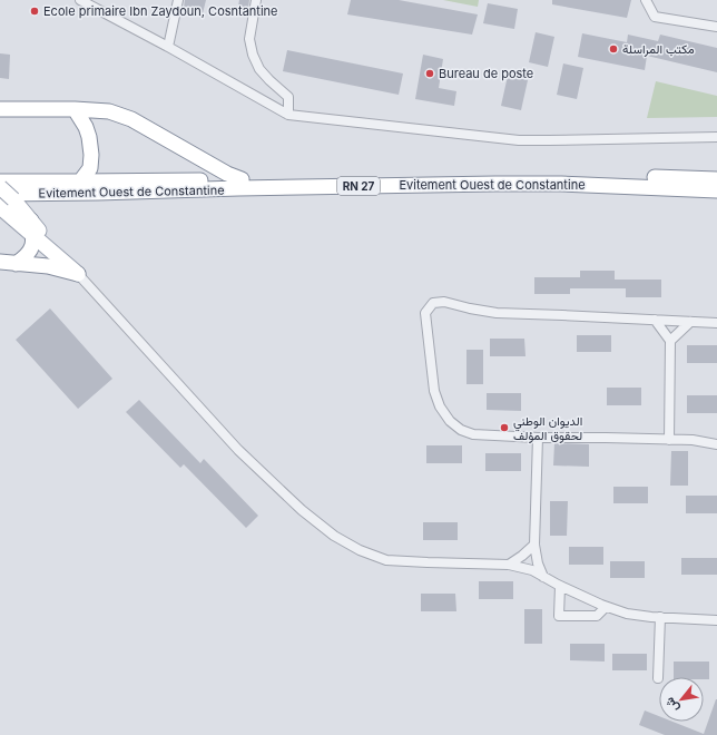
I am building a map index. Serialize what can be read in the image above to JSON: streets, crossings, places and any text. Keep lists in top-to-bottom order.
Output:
{
  "streets": {
    "main road": ["Evitement Ouest de Constantine", "RN 27"]
  },
  "places": [
    "Ecole primaire Ibn Zaydoun, Cosntantine",
    "مكتب المراسلة",
    "Bureau de poste",
    "الديوان الوطني لحقوق المؤلف"
  ],
  "north": "bottom left"
}
